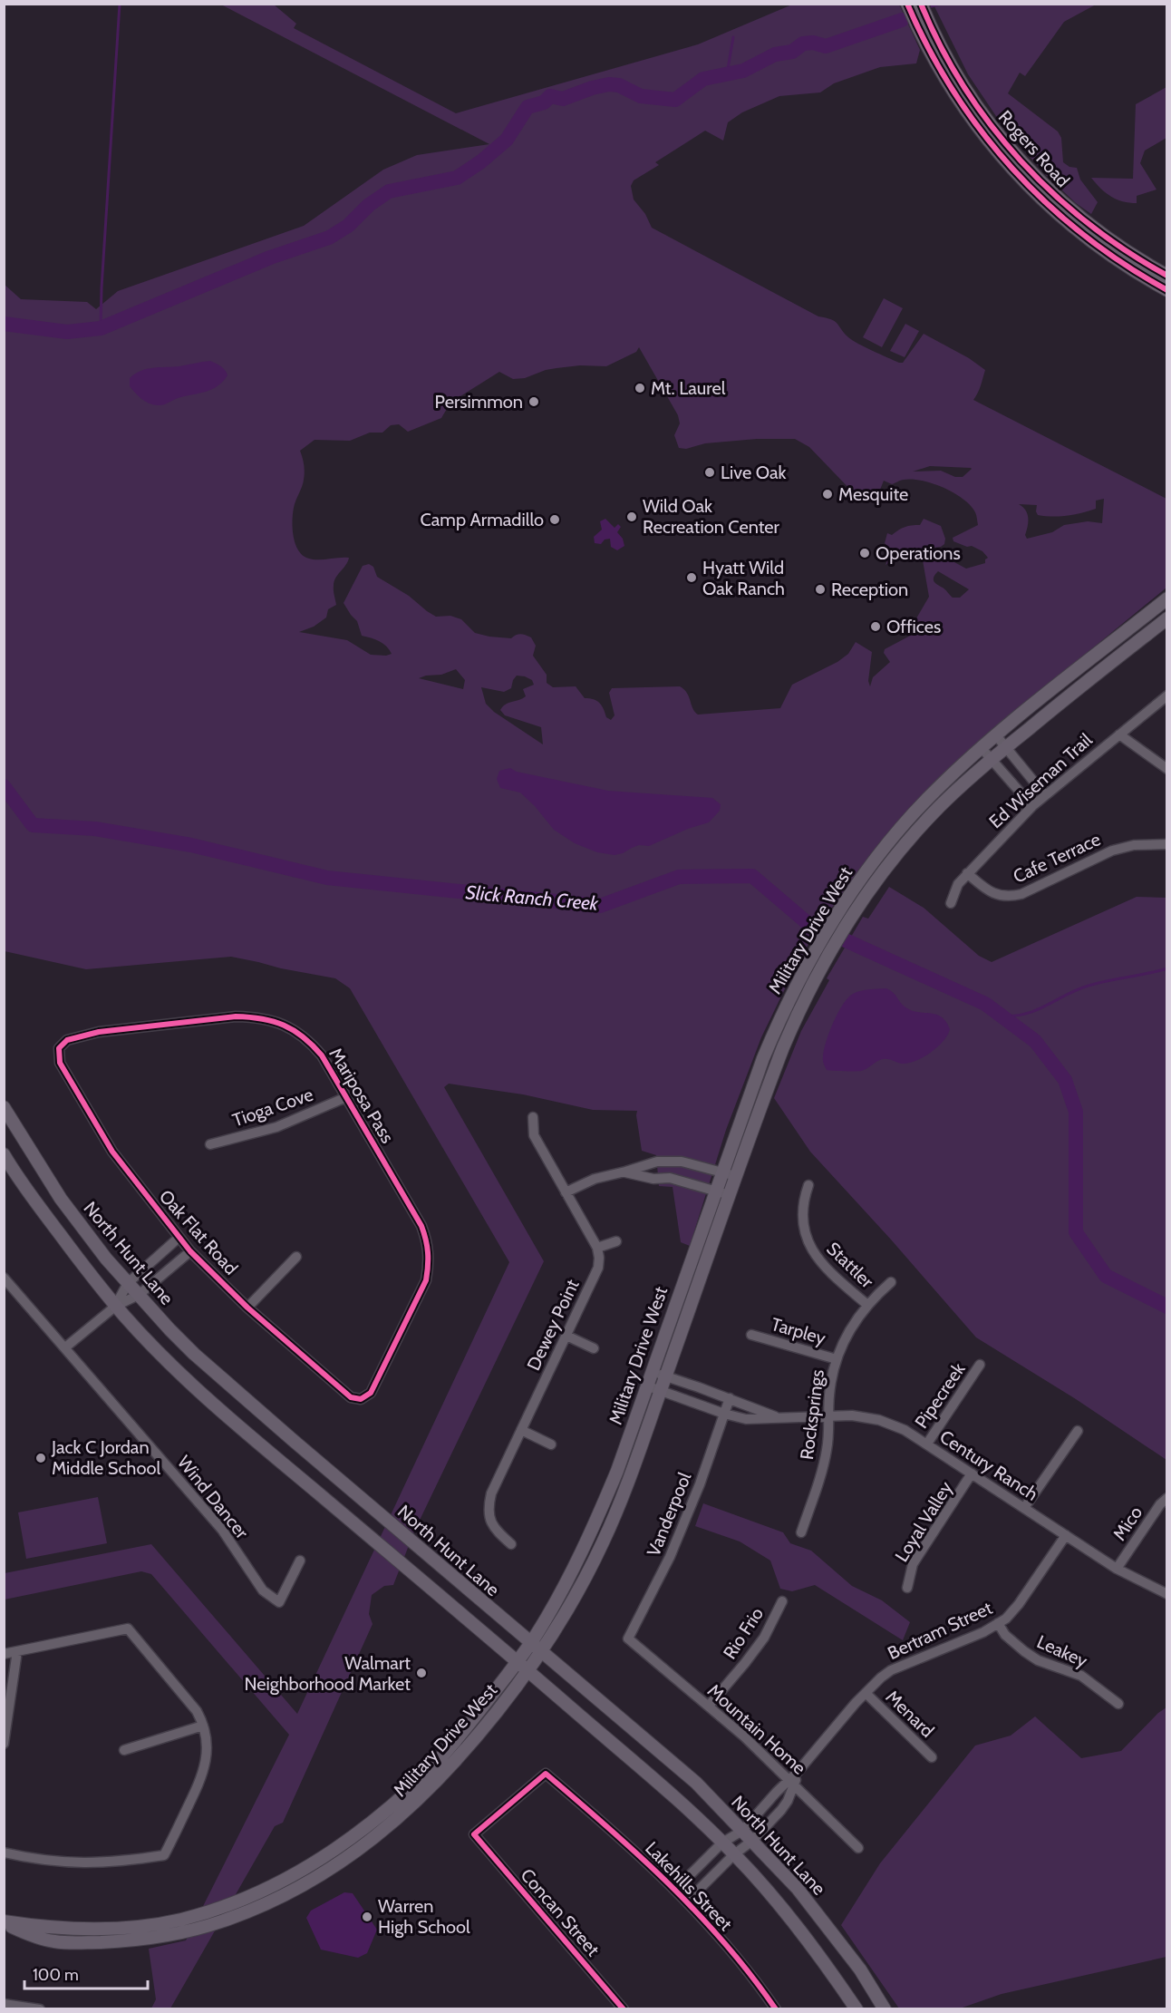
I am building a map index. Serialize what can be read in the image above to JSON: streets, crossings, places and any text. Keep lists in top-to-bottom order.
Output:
{
  "streets": {
    "main road": ["Rogers Road", "Military Drive West", "North Hunt Lane"],
    "street": [
      "Ed Wiseman Trail",
      "Cafe Terrace",
      "Mariposa Pass",
      "Tioga Cove",
      "Oak Flat Road",
      "Stattler",
      "Dewey Point",
      "Tarpley",
      "Pipecreek",
      "Rocksprings",
      "Century Ranch",
      "Wind Dancer",
      "Vanderpool",
      "Loyal Valley",
      "Mico",
      "Bertram Street",
      "Rio Frio",
      "Leakey",
      "Menard",
      "Mountain Home",
      "Lakehills Street",
      "Concan Street"
    ]
  },
  "crossings": [
    ["Ed Wiseman Trail", "Cafe Terrace"],
    ["Military Drive West", "North Hunt Lane"],
    ["Military Drive West", "Century Ranch"],
    ["Mariposa Pass", "Tioga Cove"],
    ["Mariposa Pass", "Oak Flat Road"],
    ["North Hunt Lane", "Bertram Street"],
    ["Stattler", "Rocksprings"],
    ["Tarpley", "Rocksprings"],
    ["Pipecreek", "Century Ranch"],
    ["Rocksprings", "Century Ranch"],
    ["Century Ranch", "Vanderpool"],
    ["Century Ranch", "Loyal Valley"],
    ["Century Ranch", "Mico"],
    ["Century Ranch", "Bertram Street"],
    ["Vanderpool", "Mountain Home"],
    ["Bertram Street", "Leakey"],
    ["Bertram Street", "Menard"],
    ["Bertram Street", "Mountain Home"],
    ["Bertram Street", "Lakehills Street"],
    ["Rio Frio", "Mountain Home"],
    ["Lakehills Street", "Concan Street"]
  ],
  "water": ["Slick Ranch Creek"],
  "places": [
    "Mt. Laurel",
    "Persimmon",
    "Live Oak",
    "Mesquite",
    "Wild Oak Recreation Center",
    "Camp Armadillo",
    "Operations",
    "Hyatt Wild Oak Ranch",
    "Reception",
    "Offices",
    "Jack C Jordan Middle School",
    "Walmart Neighborhood Market",
    "Warren High School"
  ],
  "scale_bar": "100 m"
}
